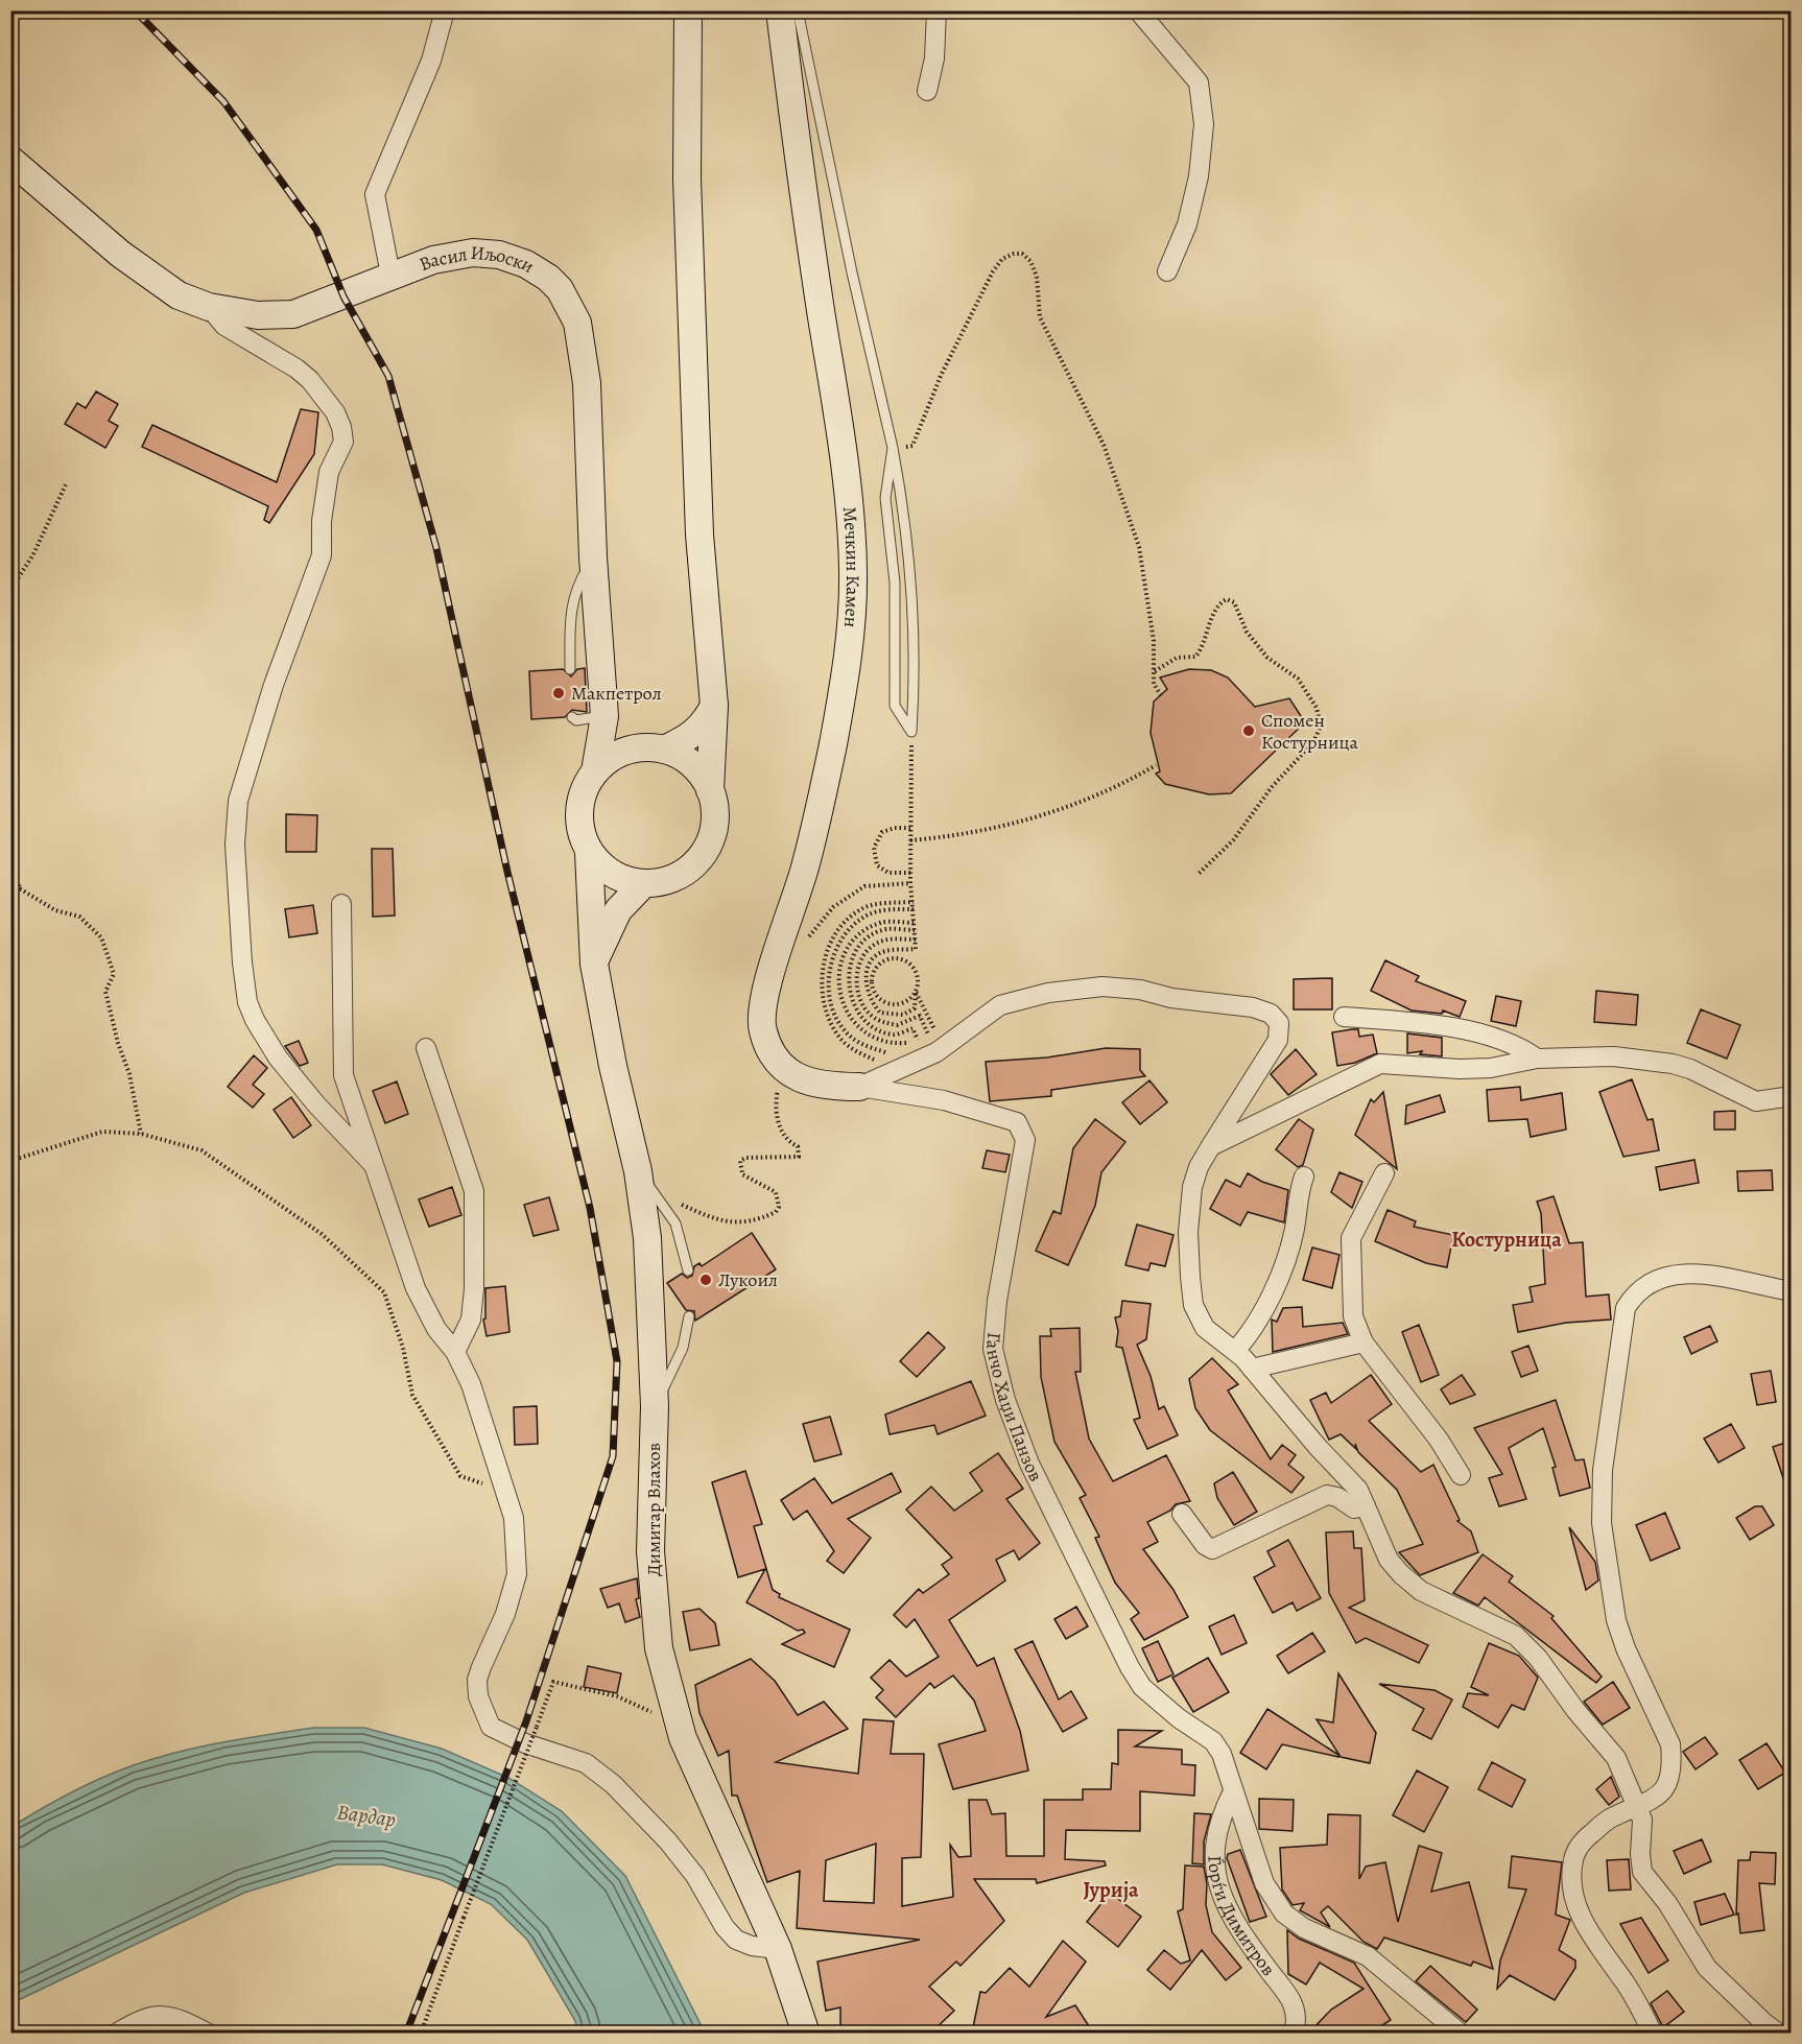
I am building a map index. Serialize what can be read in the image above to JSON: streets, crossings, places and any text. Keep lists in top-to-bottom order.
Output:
{
  "streets": {
    "main road": ["Васил Иљоски", "Мечкин Камен", "Димитар Влахов"],
    "street": ["Ганчо Хаџи Панзов", "Ѓорѓи Димитров"]
  },
  "crossings": [
    ["Васил Иљоски", "Димитар Влахов"],
    ["Мечкин Камен", "Ганчо Хаџи Панзов"],
    ["Ганчо Хаџи Панзов", "Ѓорѓи Димитров"]
  ],
  "districts": ["Костурница", "Јурија"],
  "water": ["Вардар"],
  "places": ["Макпетрол", "Спомен Костурница", "Лукоил"]
}
